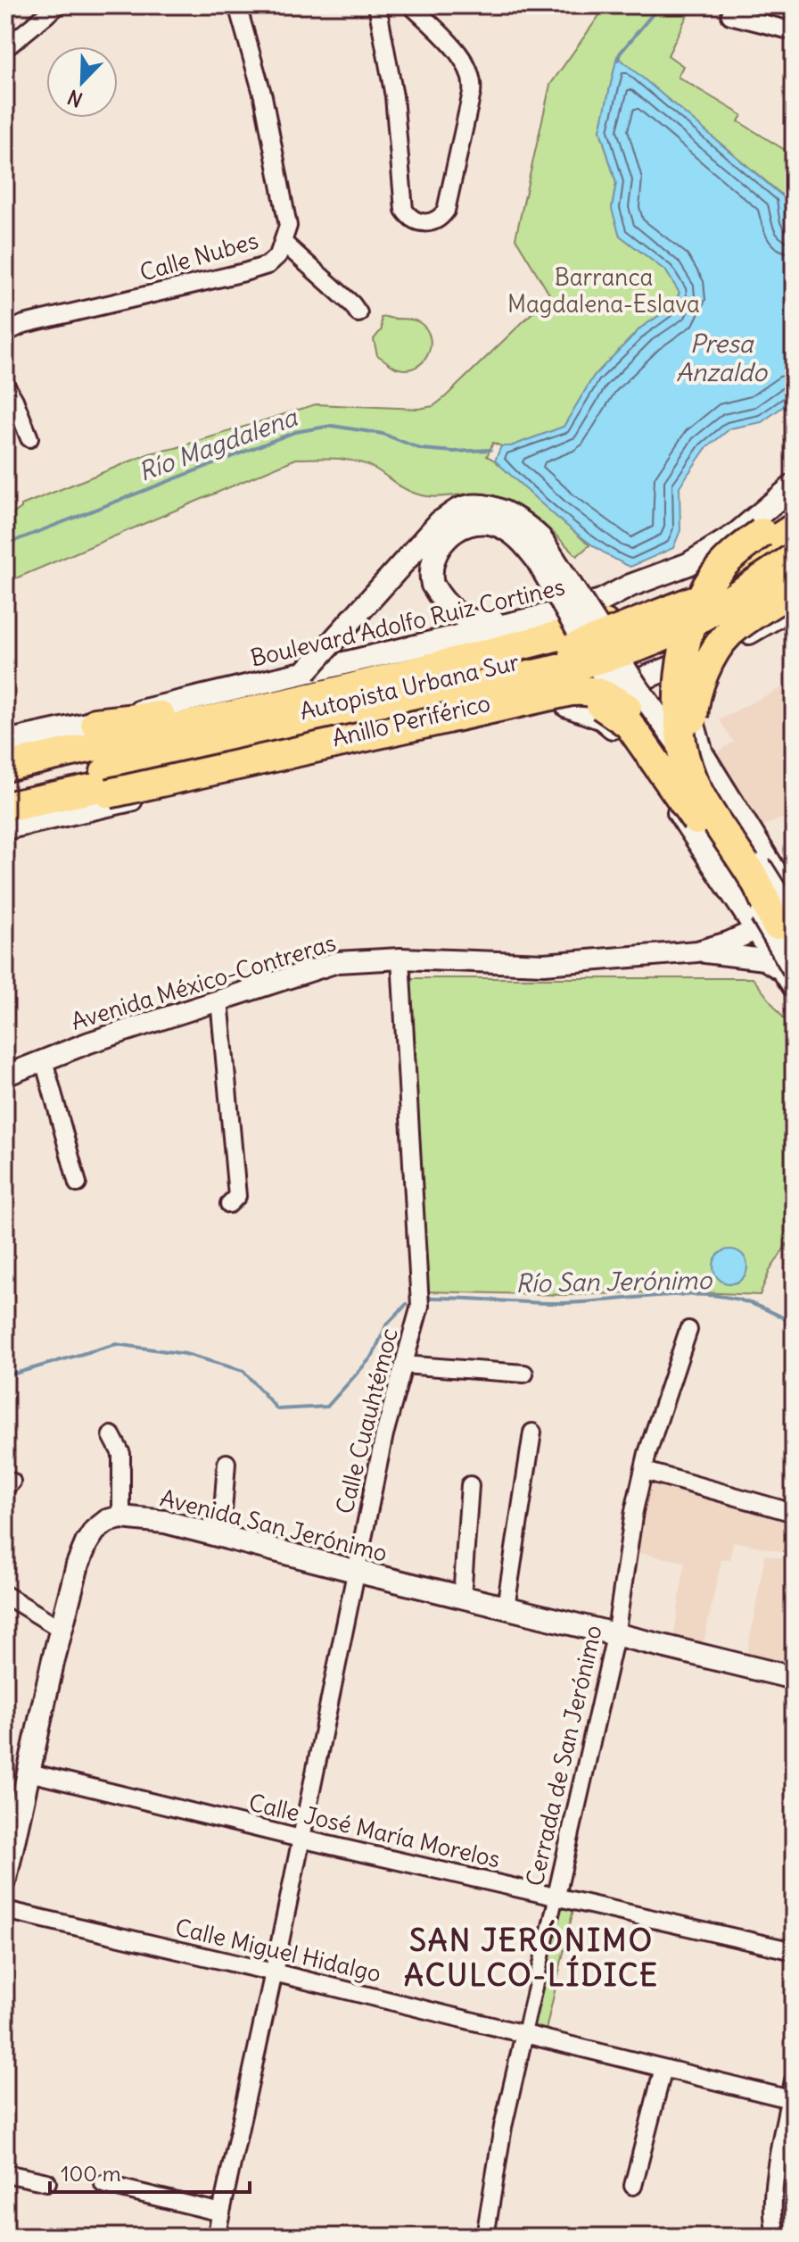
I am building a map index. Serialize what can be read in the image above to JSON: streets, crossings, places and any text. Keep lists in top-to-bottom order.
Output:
{
  "streets": {
    "highway": ["Autopista Urbana Sur", "Anillo Periférico"],
    "main road": ["Boulevard Adolfo Ruiz Cortines", "Avenida San Jerónimo"],
    "street": [
      "Calle Nubes",
      "Avenida México-Contreras",
      "Calle Cuauhtémoc",
      "Cerrada de San Jerónimo",
      "Calle José María Morelos",
      "Calle Miguel Hidalgo"
    ]
  },
  "crossings": [
    ["Avenida México-Contreras", "Calle Cuauhtémoc"],
    ["Calle Cuauhtémoc", "Avenida San Jerónimo"],
    ["Calle Cuauhtémoc", "Calle José María Morelos"],
    ["Calle Cuauhtémoc", "Calle Miguel Hidalgo"],
    ["Avenida San Jerónimo", "Cerrada de San Jerónimo"],
    ["Cerrada de San Jerónimo", "Calle José María Morelos"],
    ["Cerrada de San Jerónimo", "Calle Miguel Hidalgo"]
  ],
  "districts": ["SAN JERÓNIMO ACULCO-LÍDICE"],
  "water": ["Presa Anzaldo", "Río Magdalena", "Río San Jerónimo"],
  "parks": ["Barranca Magdalena-Eslava"],
  "scale_bar": "100 m",
  "north": "bottom left"
}
